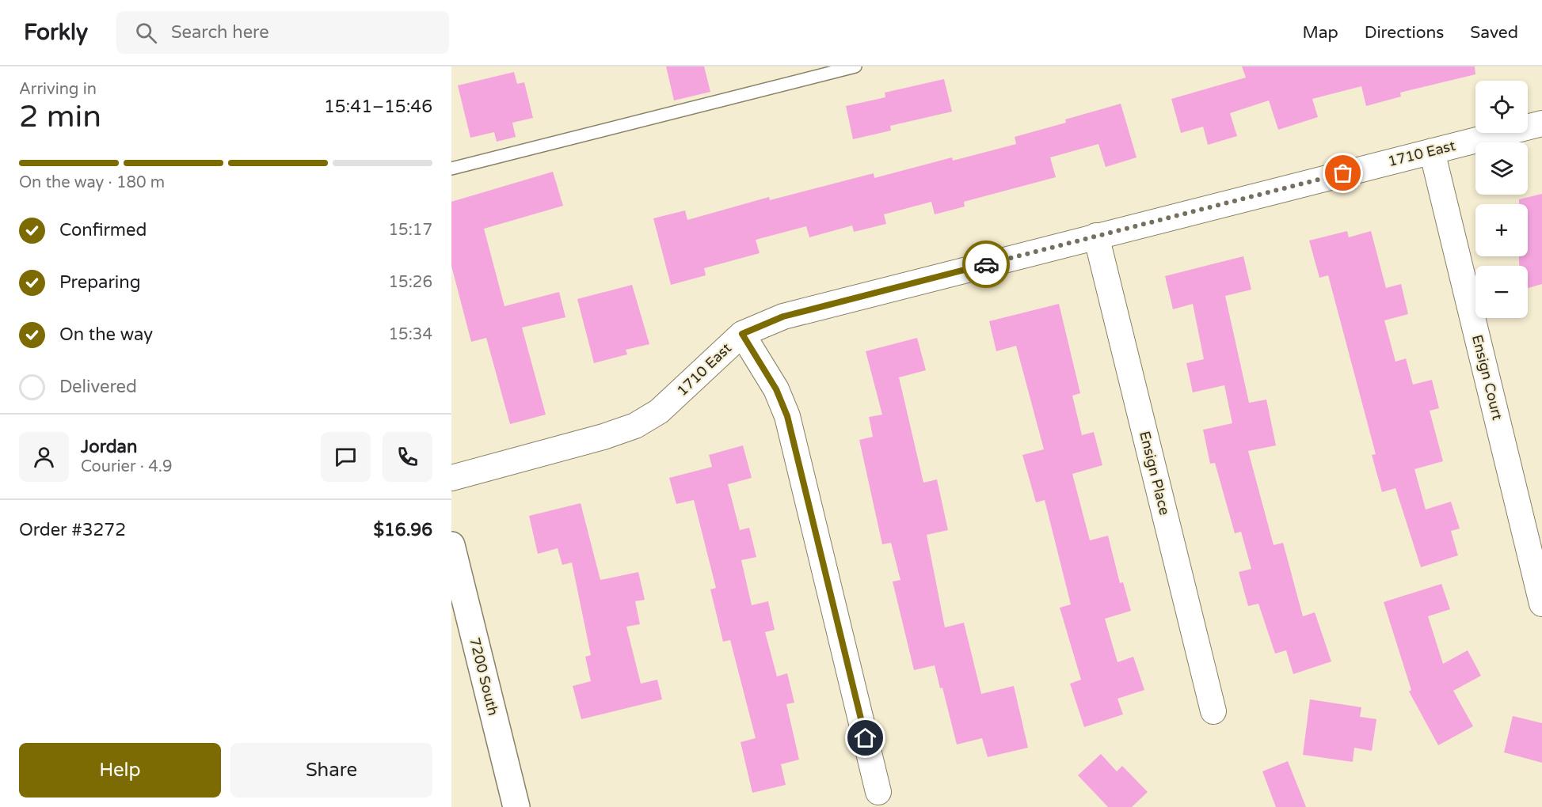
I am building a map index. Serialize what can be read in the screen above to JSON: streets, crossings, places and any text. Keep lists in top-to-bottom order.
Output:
{
  "streets": {
    "street": [
      "1710 East",
      "Ensign Court",
      "Ensign Place",
      "7200 South"
    ]
  },
  "crossings": [
    ["1710 East", "Ensign Court"],
    ["1710 East", "Ensign Place"]
  ],
  "page": {
    "header": "Forkly",
    "search": "Search here",
    "nav": ["Map", "Directions", "Saved"],
    "heading": ["2 min", "Arriving in", "15:41–15:46"],
    "panel": [
      "Jordan",
      "Courier · 4.9",
      "Order #3272",
      "$16.96"
    ],
    "map_buttons": ["+", "−"],
    "bar": "On the way · 180 m",
    "list": [
      ["Confirmed", "15:17"],
      ["Preparing", "15:26"],
      ["On the way", "15:34"],
      "Delivered"
    ],
    "buttons": ["Help", "Share"]
  }
}
